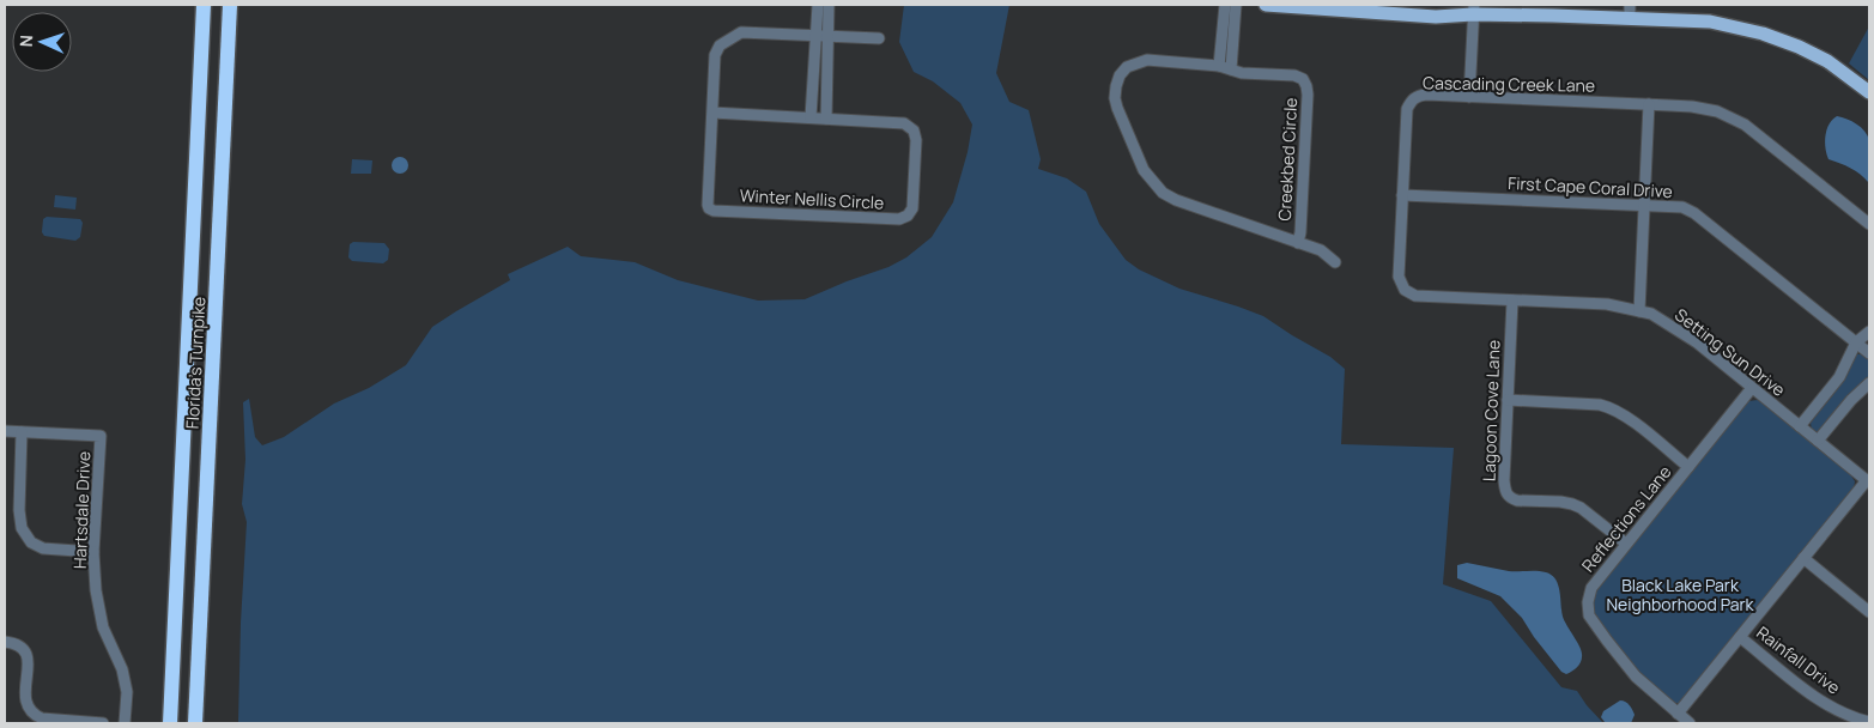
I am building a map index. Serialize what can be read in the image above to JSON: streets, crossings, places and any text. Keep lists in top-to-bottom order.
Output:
{
  "streets": {
    "highway": ["Florida's Turnpike"],
    "street": [
      "Cascading Creek Lane",
      "Creekbed Circle",
      "First Cape Coral Drive",
      "Winter Nellis Circle",
      "Setting Sun Drive",
      "Lagoon Cove Lane",
      "Hartsdale Drive",
      "Reflections Lane",
      "Rainfall Drive"
    ]
  },
  "crossings": [
    ["Cascading Creek Lane", "First Cape Coral Drive"],
    ["Cascading Creek Lane", "Setting Sun Drive"],
    ["Cascading Creek Lane", "Lagoon Cove Lane"],
    ["Setting Sun Drive", "Lagoon Cove Lane"],
    ["Setting Sun Drive", "Reflections Lane"],
    ["Lagoon Cove Lane", "Reflections Lane"]
  ],
  "parks": ["Black Lake Park Neighborhood Park"],
  "north": "left"
}
